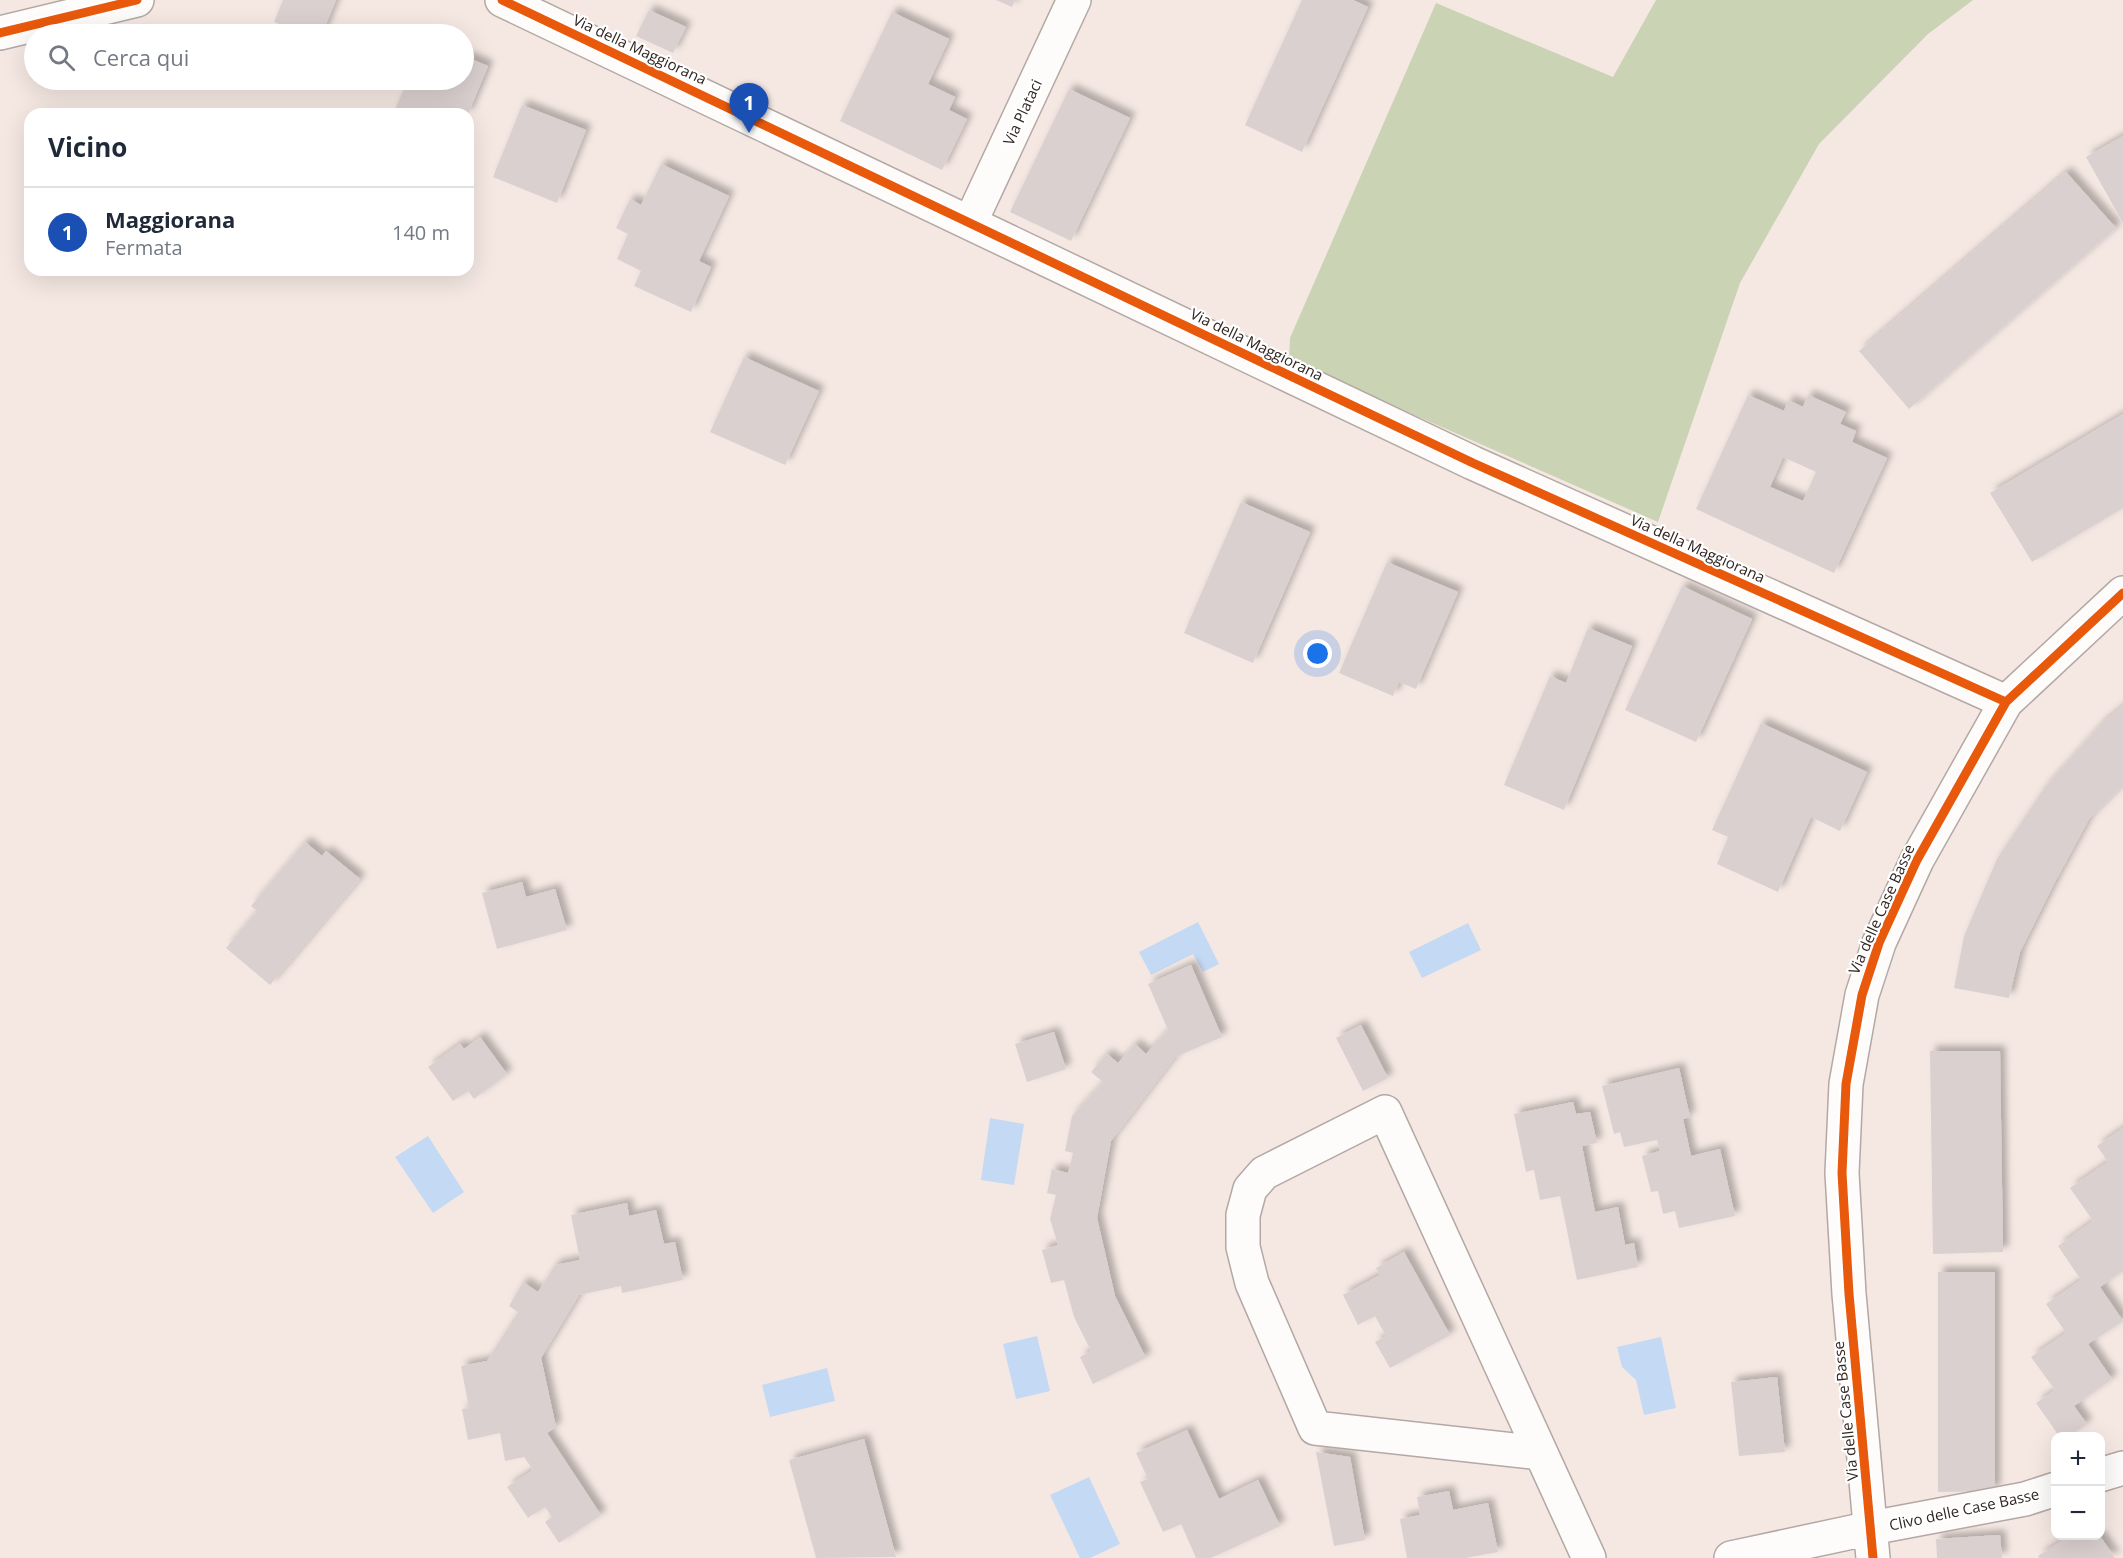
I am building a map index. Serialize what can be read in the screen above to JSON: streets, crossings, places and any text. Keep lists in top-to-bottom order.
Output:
{
  "streets": {
    "street": [
      "Via della Maggiorana",
      "Via Plataci",
      "Via delle Case Basse",
      "Clivo delle Case Basse"
    ]
  },
  "crossings": [
    ["Via della Maggiorana", "Via Plataci"],
    ["Via della Maggiorana", "Via delle Case Basse"],
    ["Via delle Case Basse", "Clivo delle Case Basse"]
  ],
  "page": {
    "search": "Cerca qui",
    "pins": "1",
    "heading": "Vicino",
    "list": [
      {
        "mark": "1",
        "name": "Maggiorana",
        "note": "Fermata",
        "value": "140 m"
      }
    ],
    "map_buttons": ["+", "−"]
  }
}
